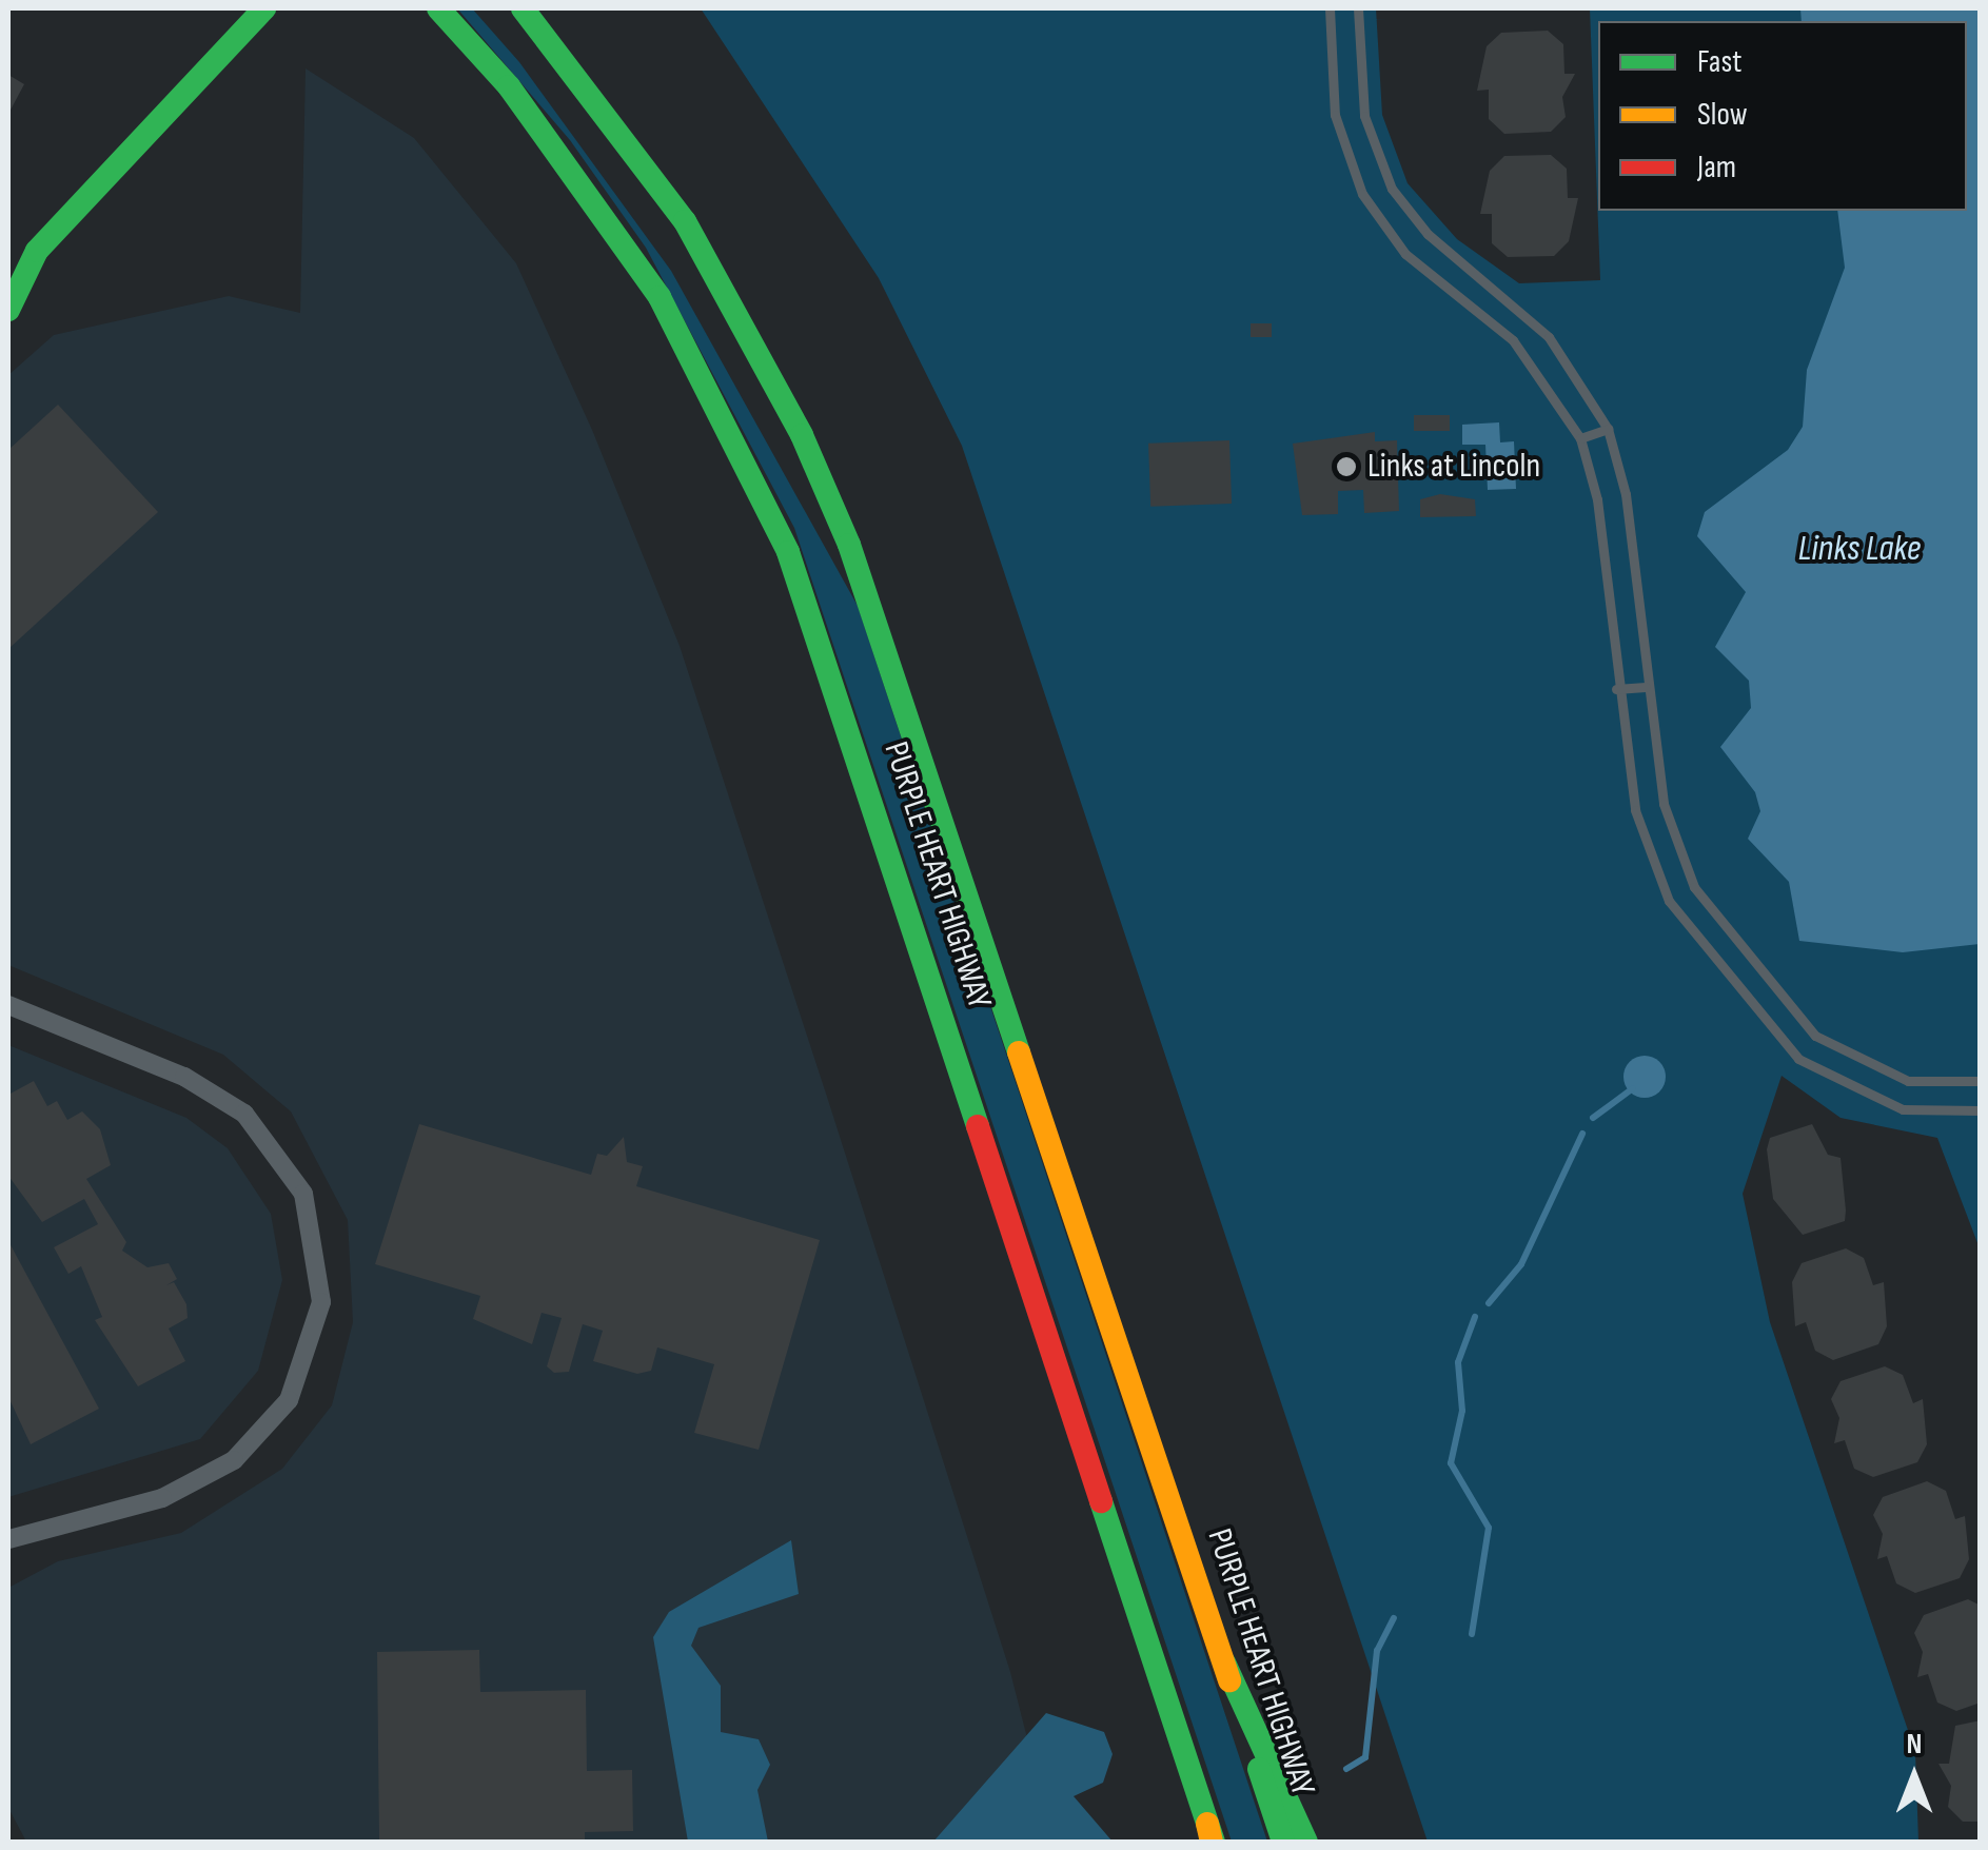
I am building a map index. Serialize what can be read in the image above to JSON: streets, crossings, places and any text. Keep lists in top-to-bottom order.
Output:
{
  "streets": {
    "main road": ["PURPLE HEART HIGHWAY"]
  },
  "water": ["Links Lake"],
  "places": ["Links at Lincoln"],
  "legend": ["Fast", "Slow", "Jam"],
  "north": "top"
}
